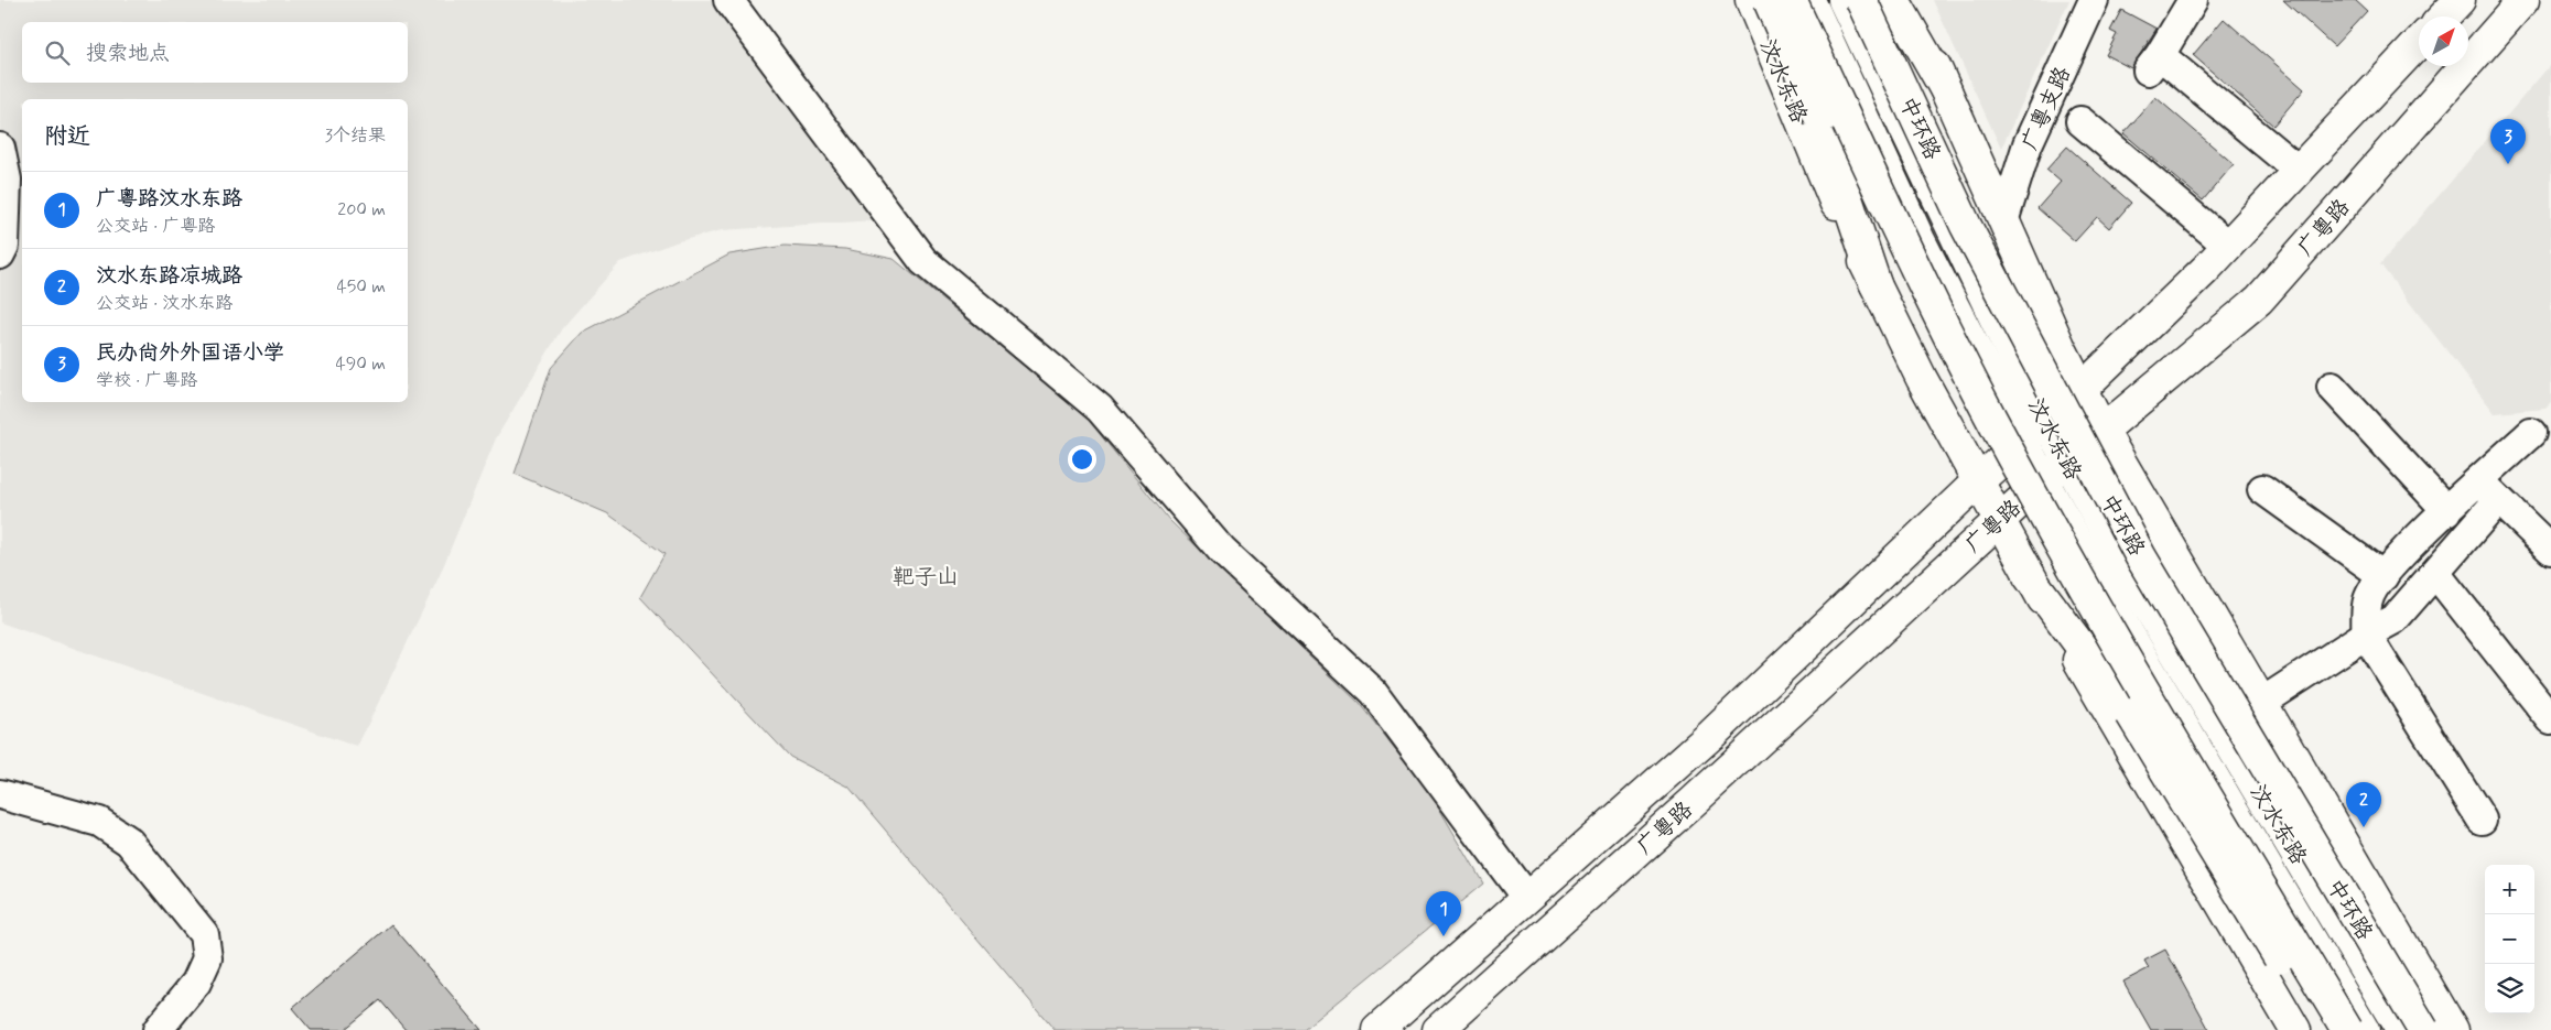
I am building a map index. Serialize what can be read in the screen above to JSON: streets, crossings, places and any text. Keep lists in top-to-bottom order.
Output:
{
  "streets": {
    "main road": ["汶水东路", "中环路", "广粤路"],
    "street": ["广粤支路"]
  },
  "crossings": [
    ["汶水东路", "广粤支路"],
    ["汶水东路", "广粤路"]
  ],
  "parks": ["靶子山"],
  "north": "top right",
  "page": {
    "search": "搜索地点",
    "heading": ["附近", "3个结果"],
    "pins": ["3", "2", "1"],
    "list": [
      {
        "mark": "1",
        "name": "广粤路汶水东路",
        "note": "公交站 · 广粤路",
        "value": "200 m"
      },
      {
        "mark": "2",
        "name": "汶水东路凉城路",
        "note": "公交站 · 汶水东路",
        "value": "450 m"
      },
      {
        "mark": "3",
        "name": "民办尚外外国语小学",
        "note": "学校 · 广粤路",
        "value": "490 m"
      }
    ],
    "map_buttons": ["+", "−"]
  }
}
